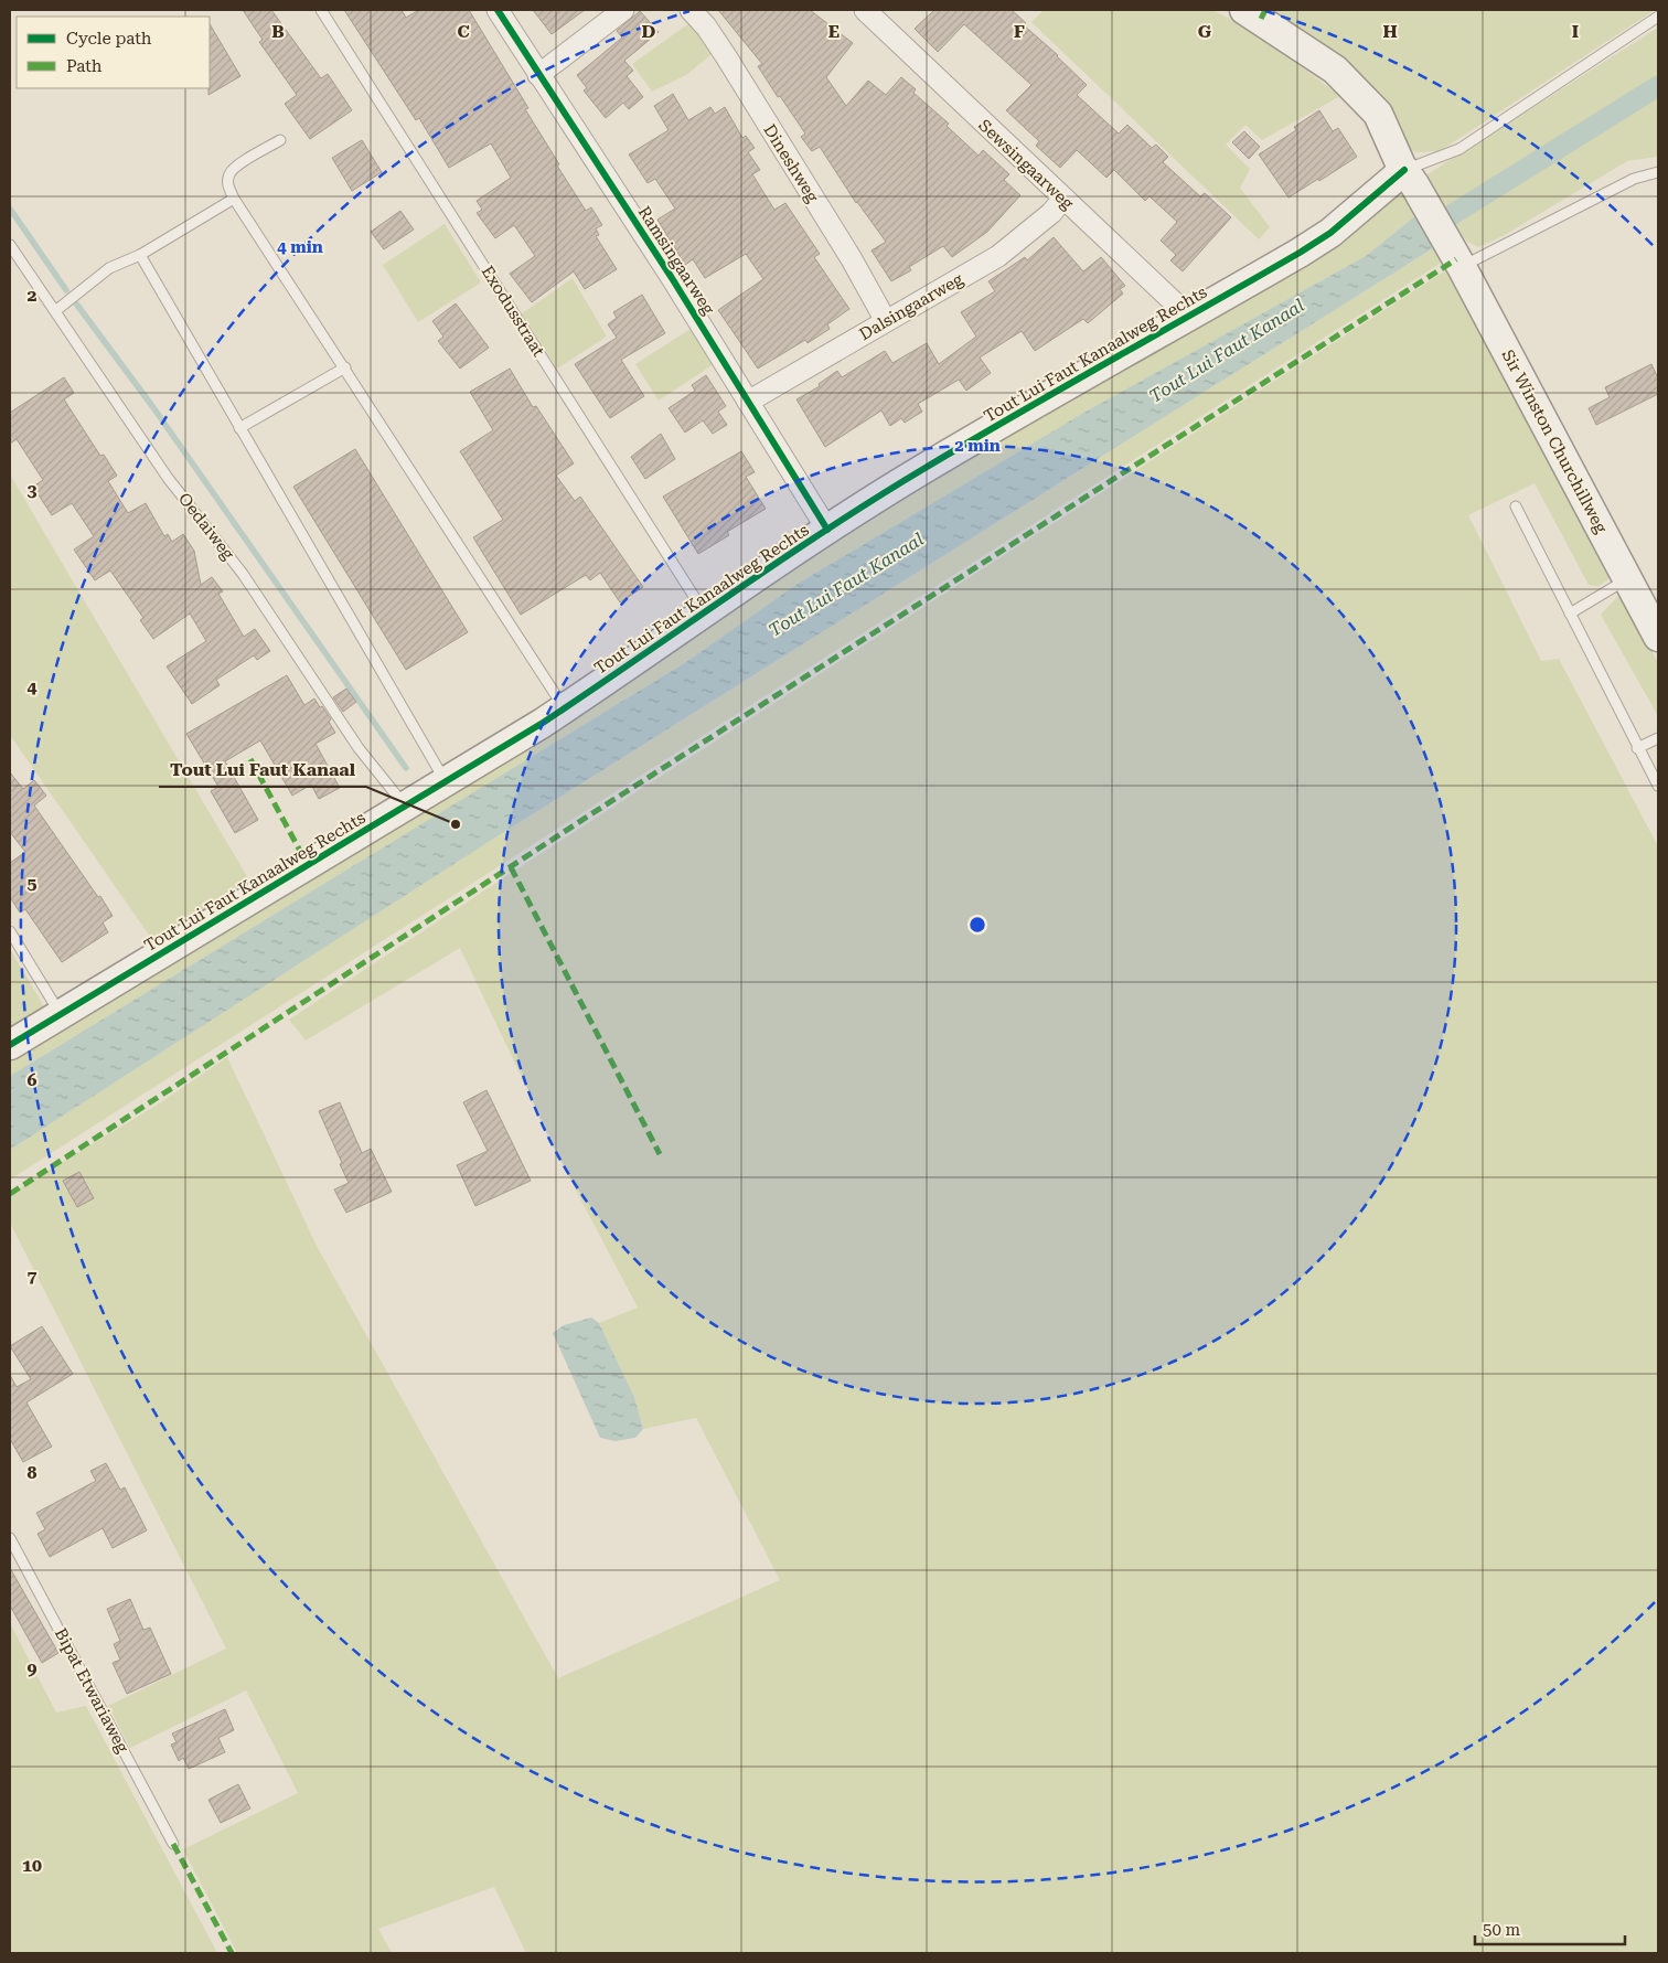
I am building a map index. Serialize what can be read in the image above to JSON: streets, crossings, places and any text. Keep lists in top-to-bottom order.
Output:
{
  "streets": {
    "street": [
      "Dineshweg",
      "Sewsingaarweg",
      "Ramsingaarweg",
      "Dalsingaarweg",
      "Tout Lui Faut Kanaalweg Rechts",
      "Sir Winston Churchillweg"
    ],
    "lane": ["Exodusstraat", "Oedaiweg", "Bipat Etwariaweg"]
  },
  "crossings": [
    ["Dineshweg", "Dalsingaarweg"],
    ["Sewsingaarweg", "Dalsingaarweg"],
    ["Sewsingaarweg", "Tout Lui Faut Kanaalweg Rechts"],
    ["Ramsingaarweg", "Dalsingaarweg"],
    ["Ramsingaarweg", "Tout Lui Faut Kanaalweg Rechts"],
    ["Exodusstraat", "Tout Lui Faut Kanaalweg Rechts"],
    ["Tout Lui Faut Kanaalweg Rechts", "Sir Winston Churchillweg"],
    ["Tout Lui Faut Kanaalweg Rechts", "Oedaiweg"]
  ],
  "water": ["Tout Lui Faut Kanaal"],
  "places": ["Tout Lui Faut Kanaal"],
  "legend": ["Cycle path", "Path"],
  "scale_bar": "50 m",
  "grid": {
    "columns": [
      "B",
      "C",
      "D",
      "E",
      "F",
      "G",
      "H",
      "I"
    ],
    "rows": [
      "2",
      "3",
      "4",
      "5",
      "6",
      "7",
      "8",
      "9",
      "10"
    ]
  },
  "rings": ["4 min", "2 min"]
}
